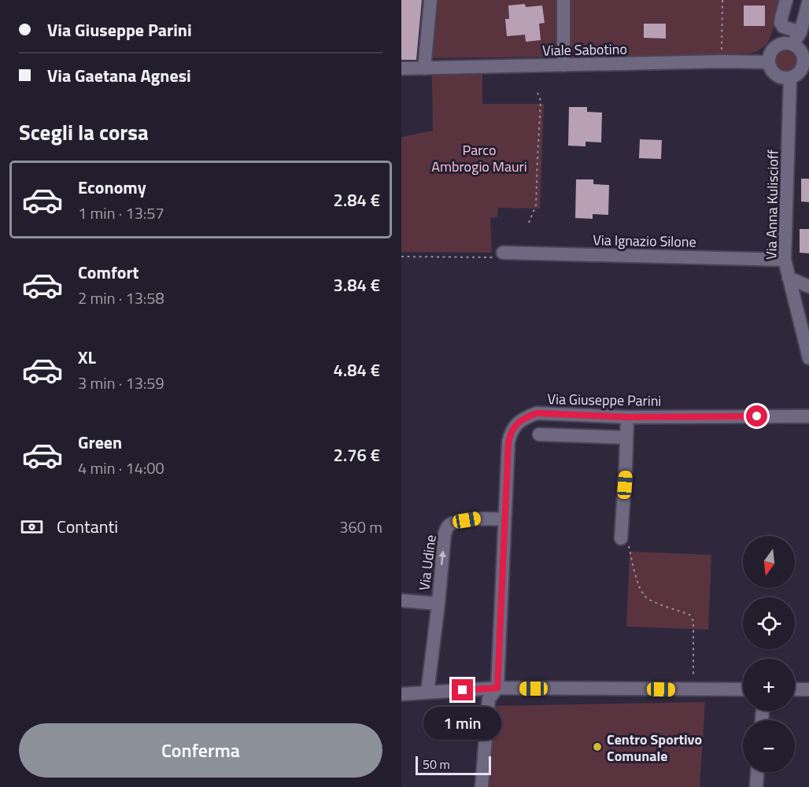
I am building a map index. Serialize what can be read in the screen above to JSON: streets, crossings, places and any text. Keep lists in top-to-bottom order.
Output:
{
  "streets": {
    "street": [
      "Viale Sabotino",
      "Via Anna Kuliscioff",
      "Via Ignazio Silone",
      "Via Giuseppe Parini",
      "Via Udine"
    ]
  },
  "crossings": [
    ["Viale Sabotino", "Via Anna Kuliscioff"],
    ["Via Anna Kuliscioff", "Via Ignazio Silone"],
    ["Via Giuseppe Parini", "Via Udine"]
  ],
  "parks": ["Parco Ambrogio Mauri"],
  "places": ["Centro Sportivo Comunale"],
  "scale_bar": "50 m",
  "north": "bottom",
  "page": {
    "banner": ["Via Giuseppe Parini", "Via Gaetana Agnesi"],
    "heading": "Scegli la corsa",
    "list": [
      {
        "name": "Economy",
        "note": "1 min · 13:57",
        "value": "2.84 €"
      },
      {
        "name": "Comfort",
        "note": "2 min · 13:58",
        "value": "3.84 €"
      },
      {
        "name": "XL",
        "note": "3 min · 13:59",
        "value": "4.84 €"
      },
      {
        "name": "Green",
        "note": "4 min · 14:00",
        "value": "2.76 €"
      }
    ],
    "pay": ["Contanti", "360 m"],
    "map_buttons": ["+", "−"],
    "bubble": "1 min",
    "buttons": "Conferma",
    "scale": "50 m"
  }
}
